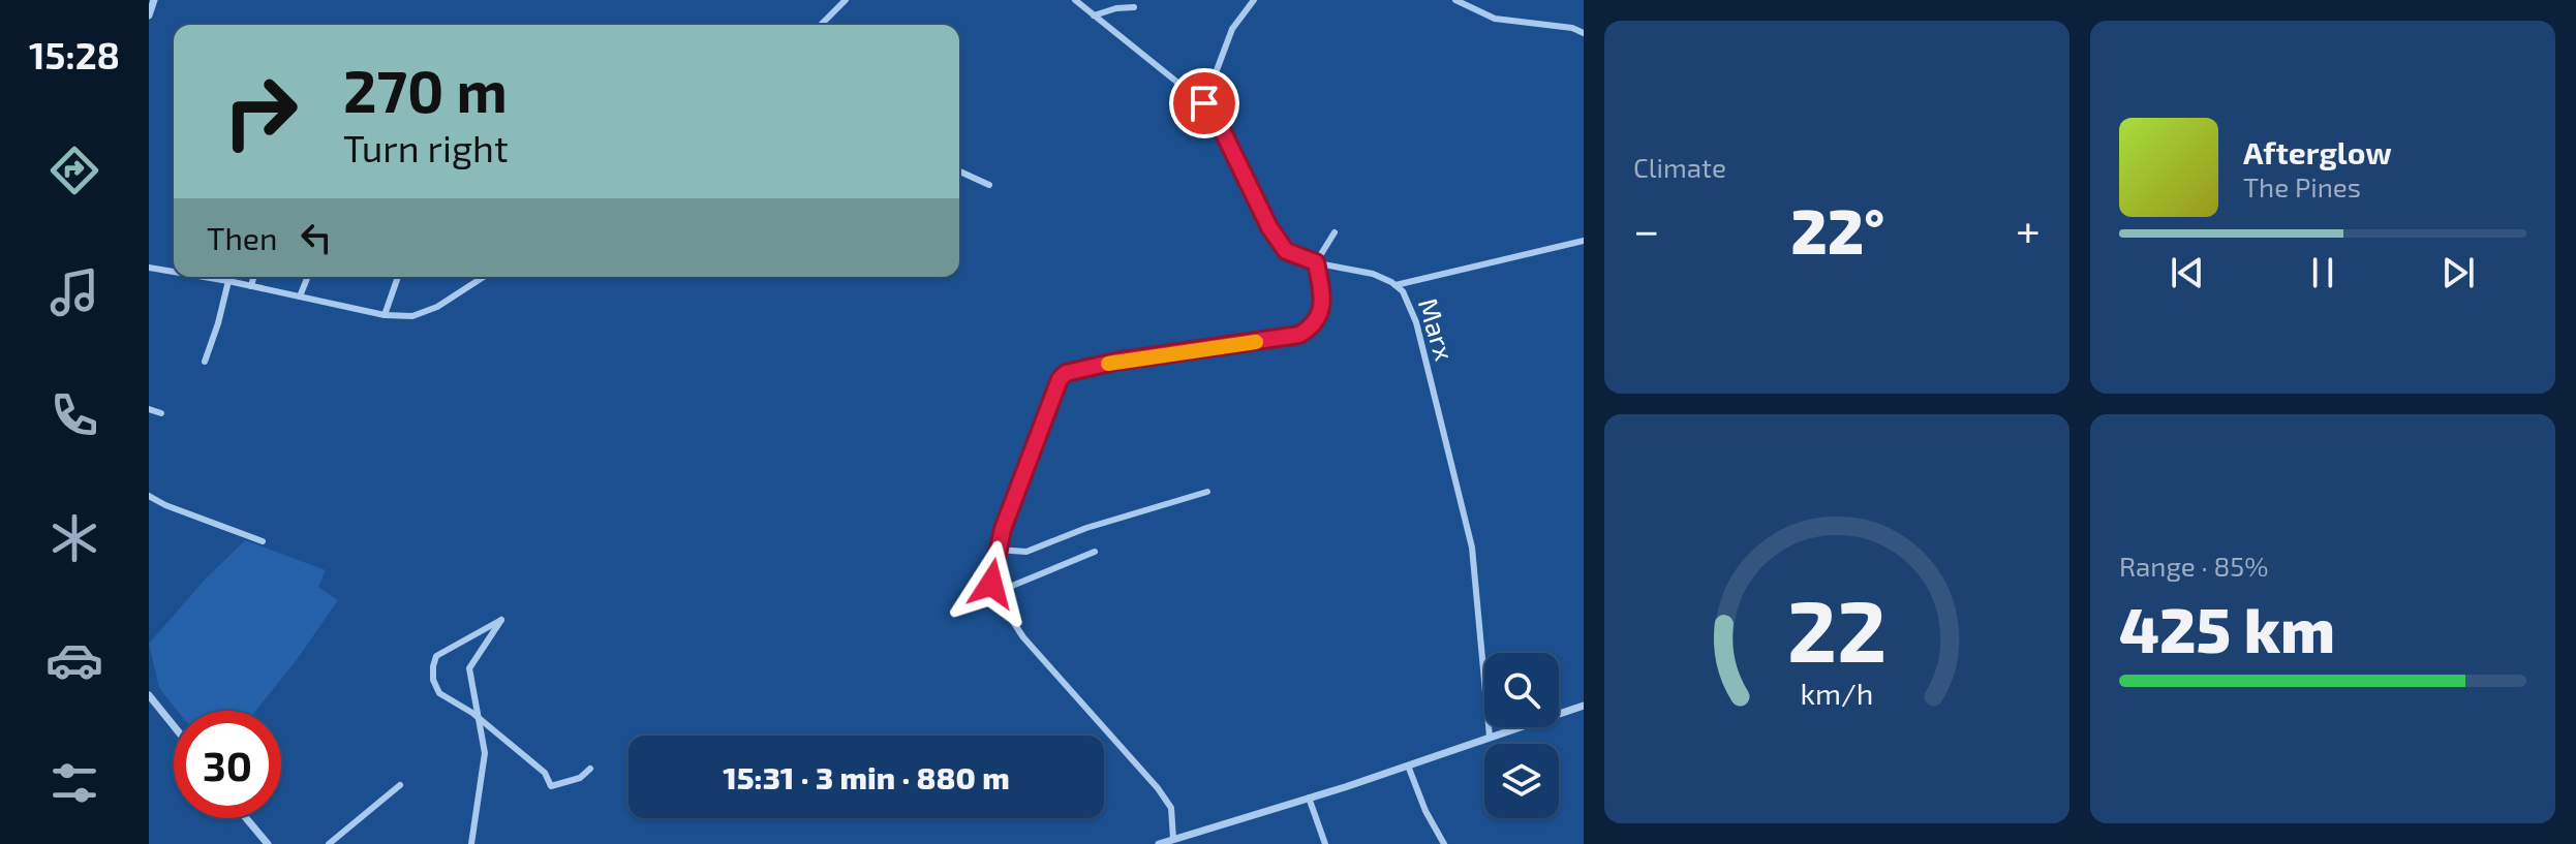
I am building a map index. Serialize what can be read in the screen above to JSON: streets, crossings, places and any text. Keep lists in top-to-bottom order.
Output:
{
  "streets": {
    "street": ["Marx"]
  },
  "page": {
    "tabs": "15:28",
    "tile": [
      "Climate",
      ["Range · 85%", "425 km"]
    ],
    "turn": ["270 m", "Turn right"],
    "song": ["Afterglow", "The Pines"],
    "heat": ["−", "22°", "+"],
    "then": "Then",
    "limit": "30",
    "trip": "15:31 · 3 min · 880 m",
    "gauge": ["22", "km/h"]
  }
}
